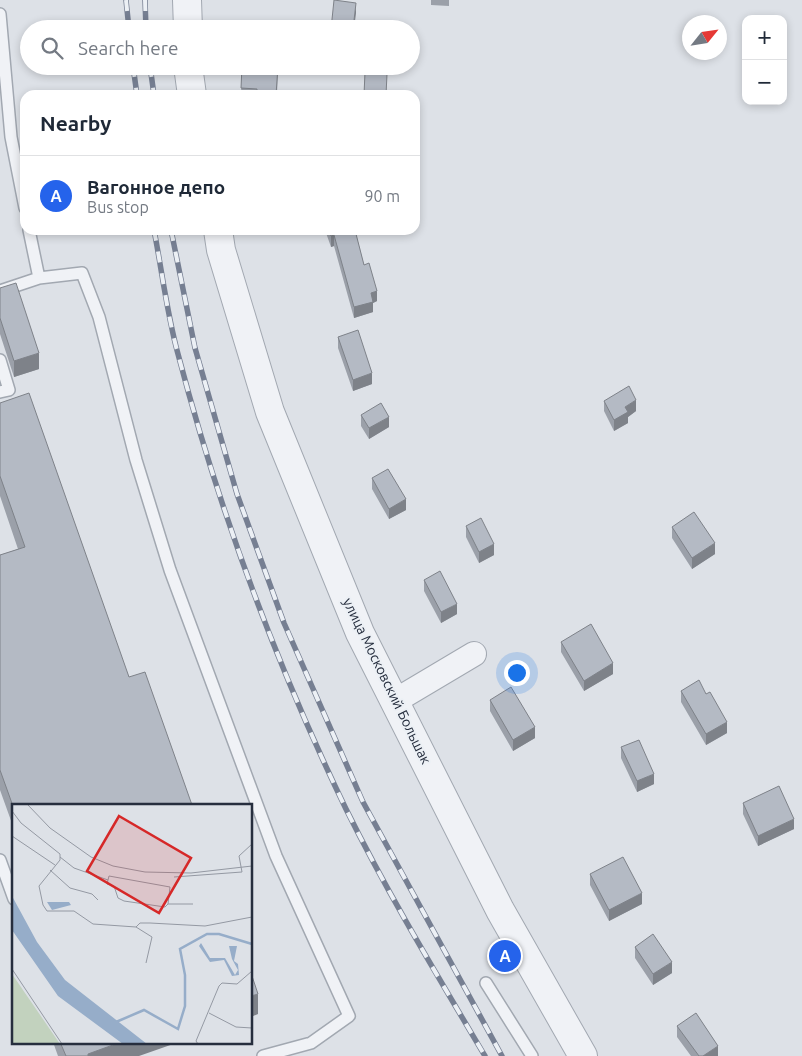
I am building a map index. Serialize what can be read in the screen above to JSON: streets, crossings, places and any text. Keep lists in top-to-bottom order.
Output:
{
  "streets": {
    "street": ["улица Московский Большак"]
  },
  "north": "top right",
  "page": {
    "map_buttons": ["+", "−"],
    "search": "Search here",
    "heading": "Nearby",
    "list": [
      {
        "mark": "A",
        "name": "Вагонное депо",
        "note": "Bus stop",
        "value": "90 m"
      }
    ],
    "pins": "A"
  }
}
